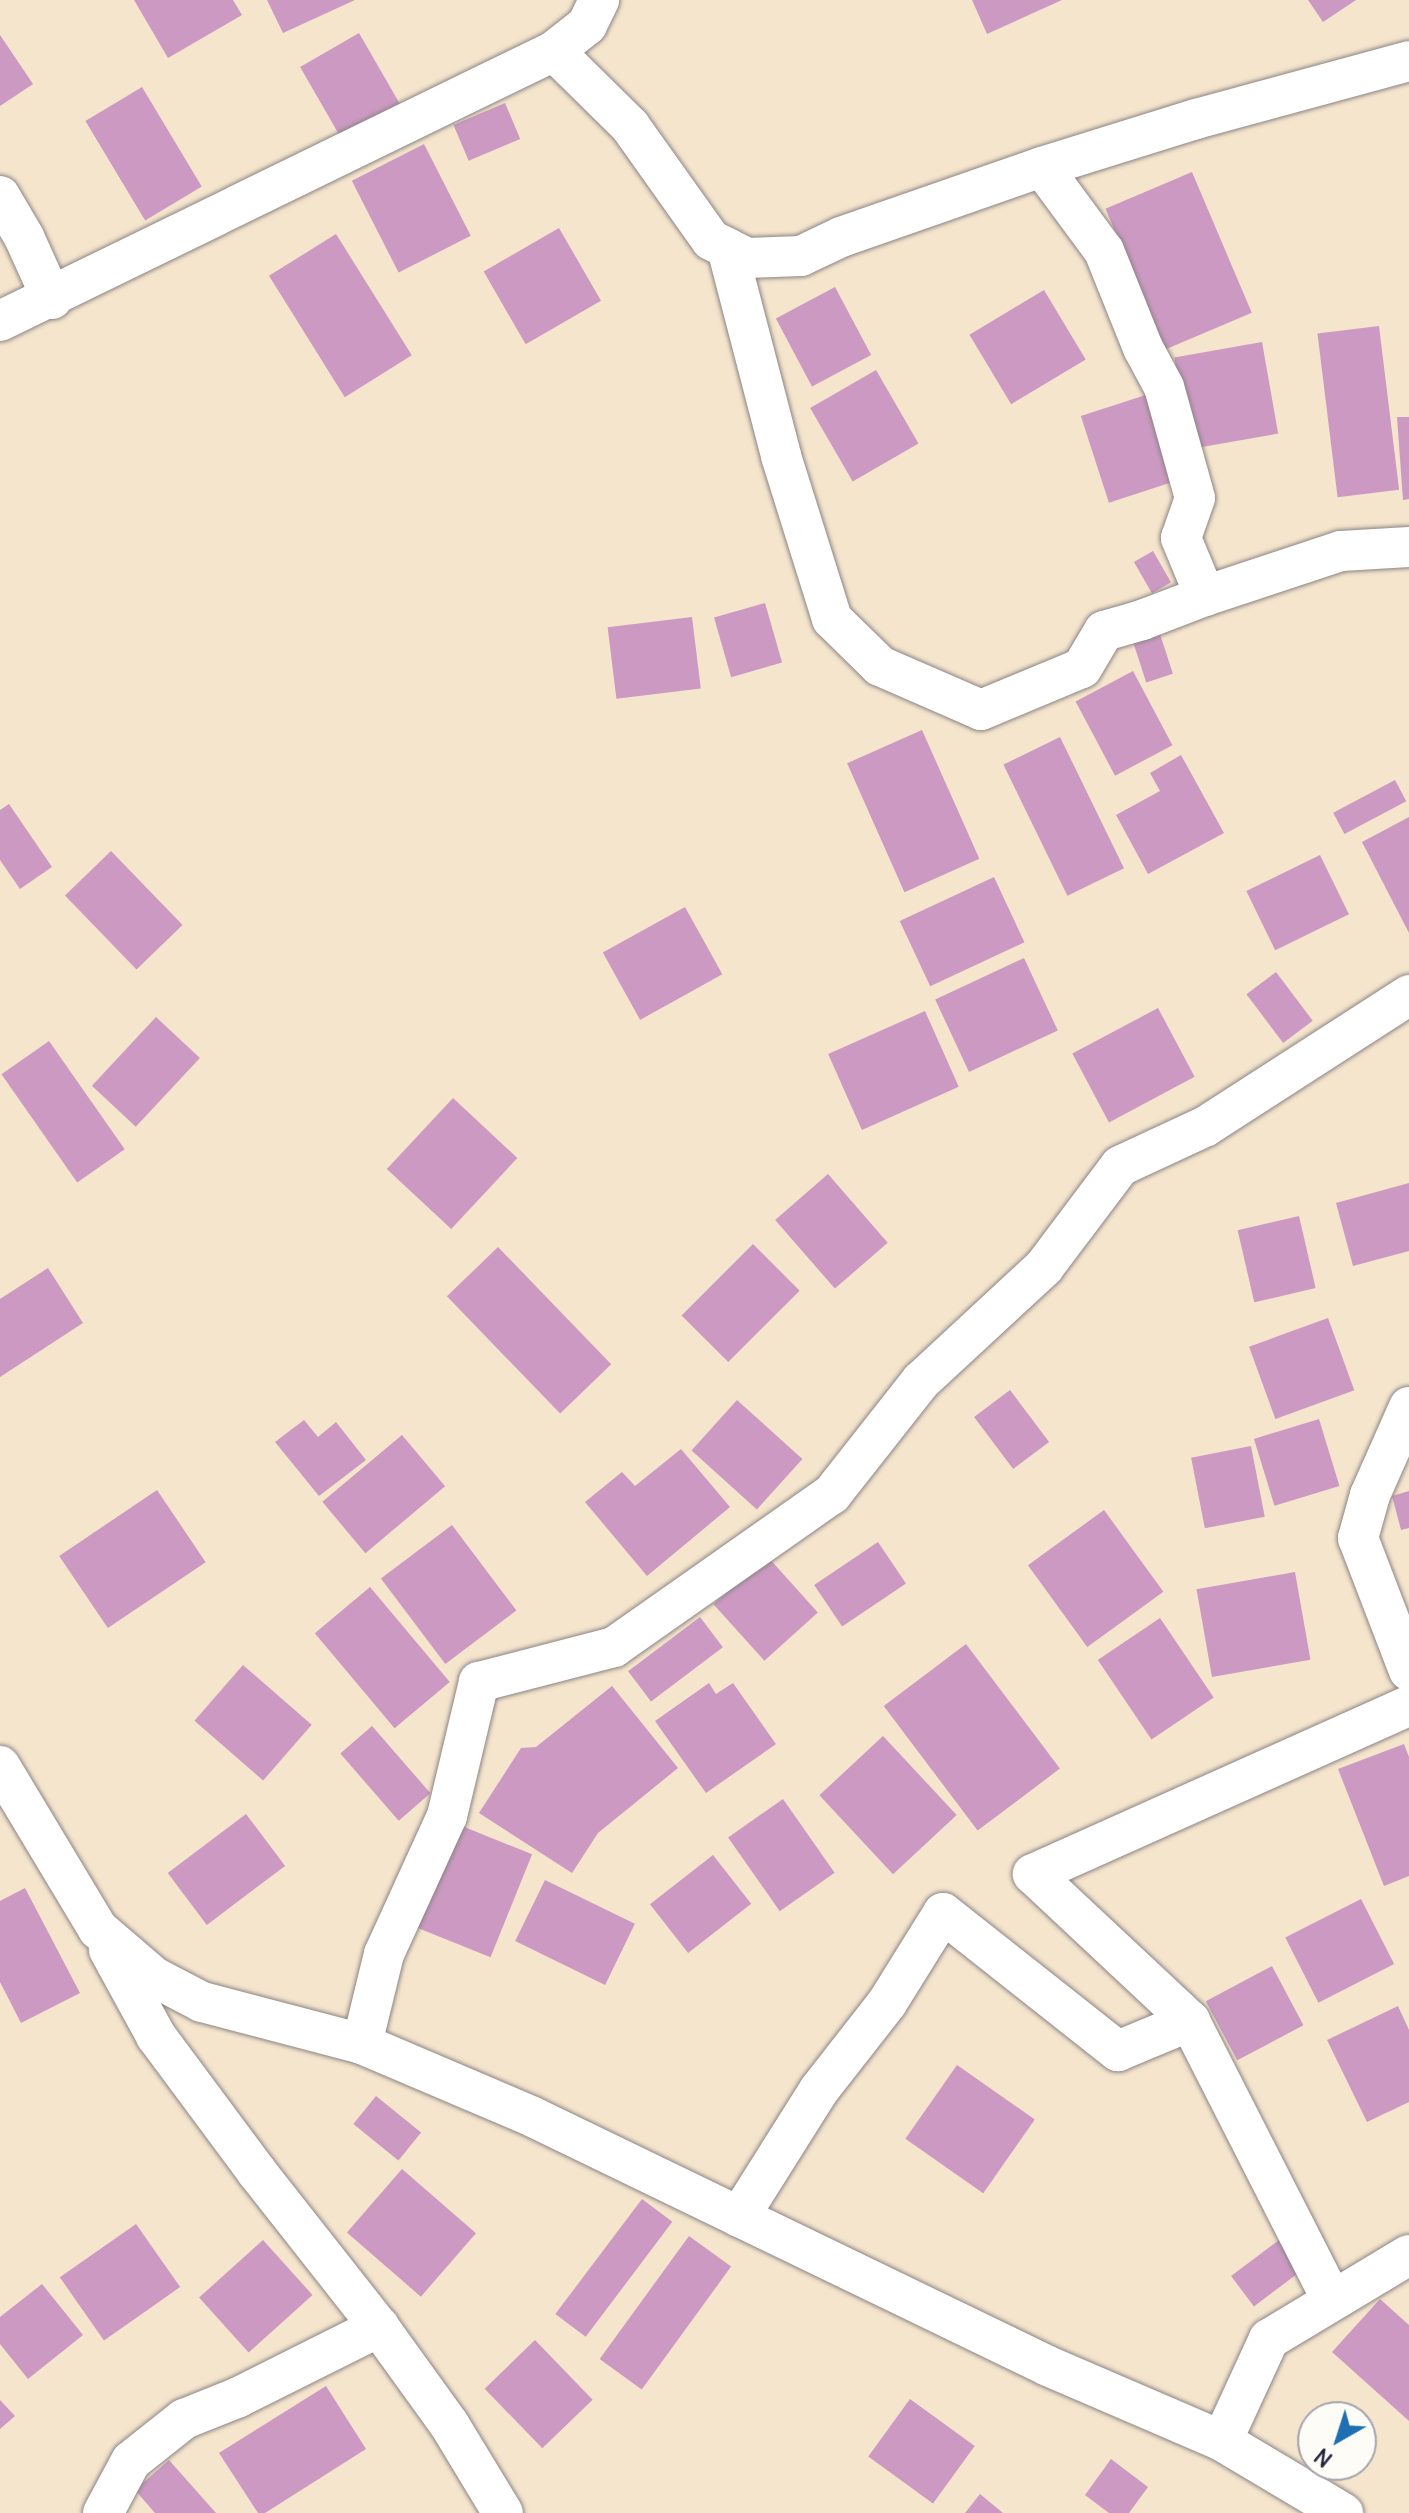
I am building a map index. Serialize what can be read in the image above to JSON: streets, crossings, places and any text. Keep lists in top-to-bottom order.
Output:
{
  "north": "bottom left"
}
